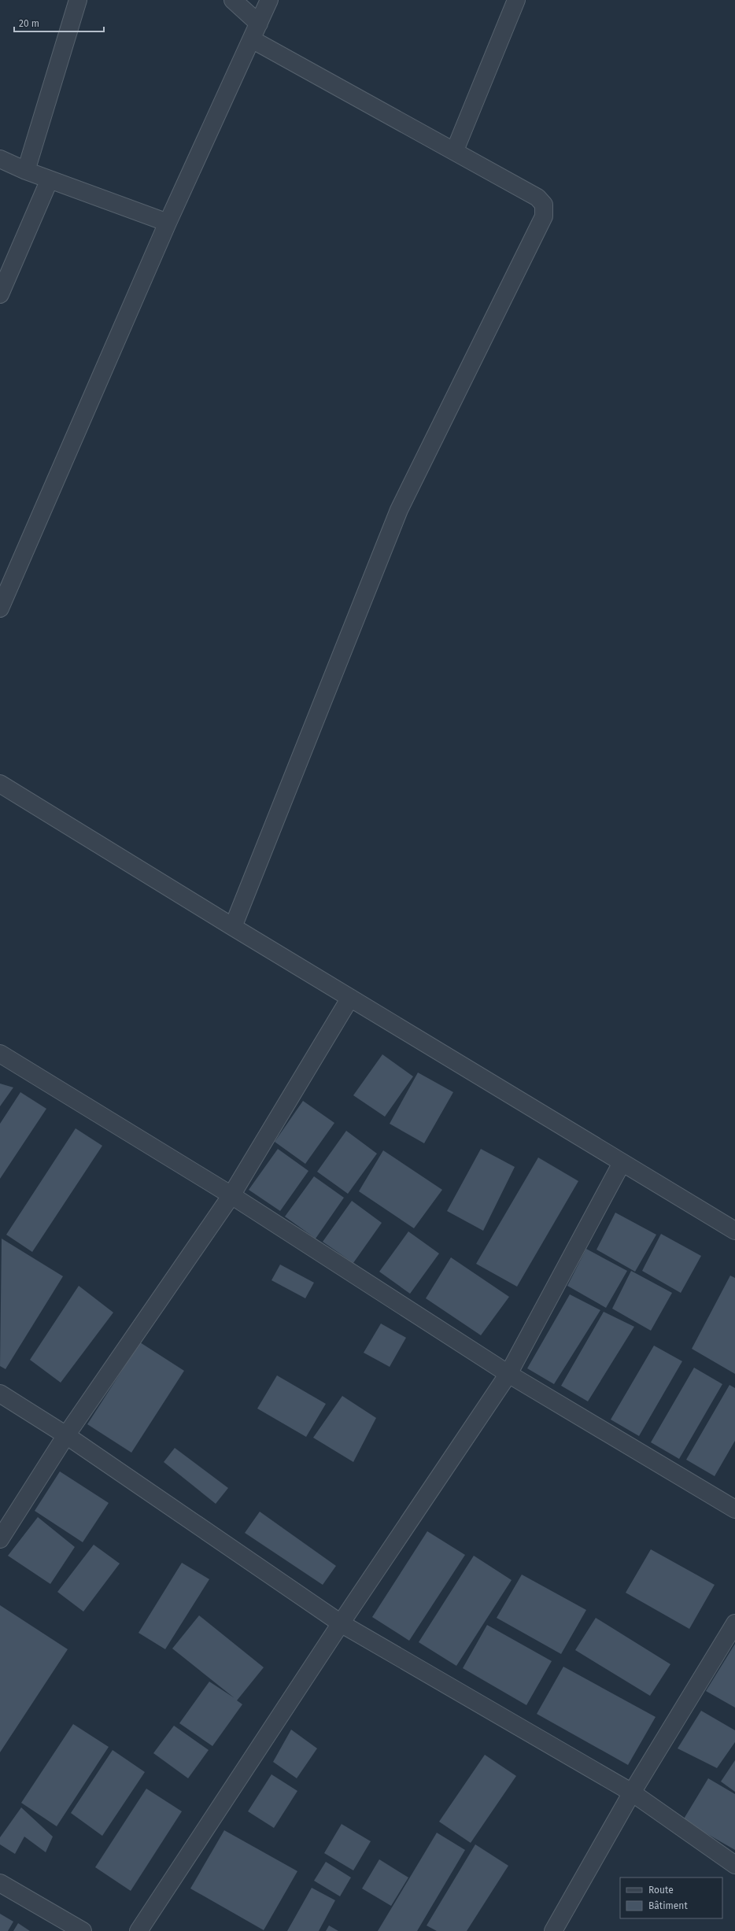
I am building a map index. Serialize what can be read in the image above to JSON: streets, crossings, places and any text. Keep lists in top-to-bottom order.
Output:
{
  "legend": ["Route", "Bâtiment"],
  "scale_bar": "20 m"
}
